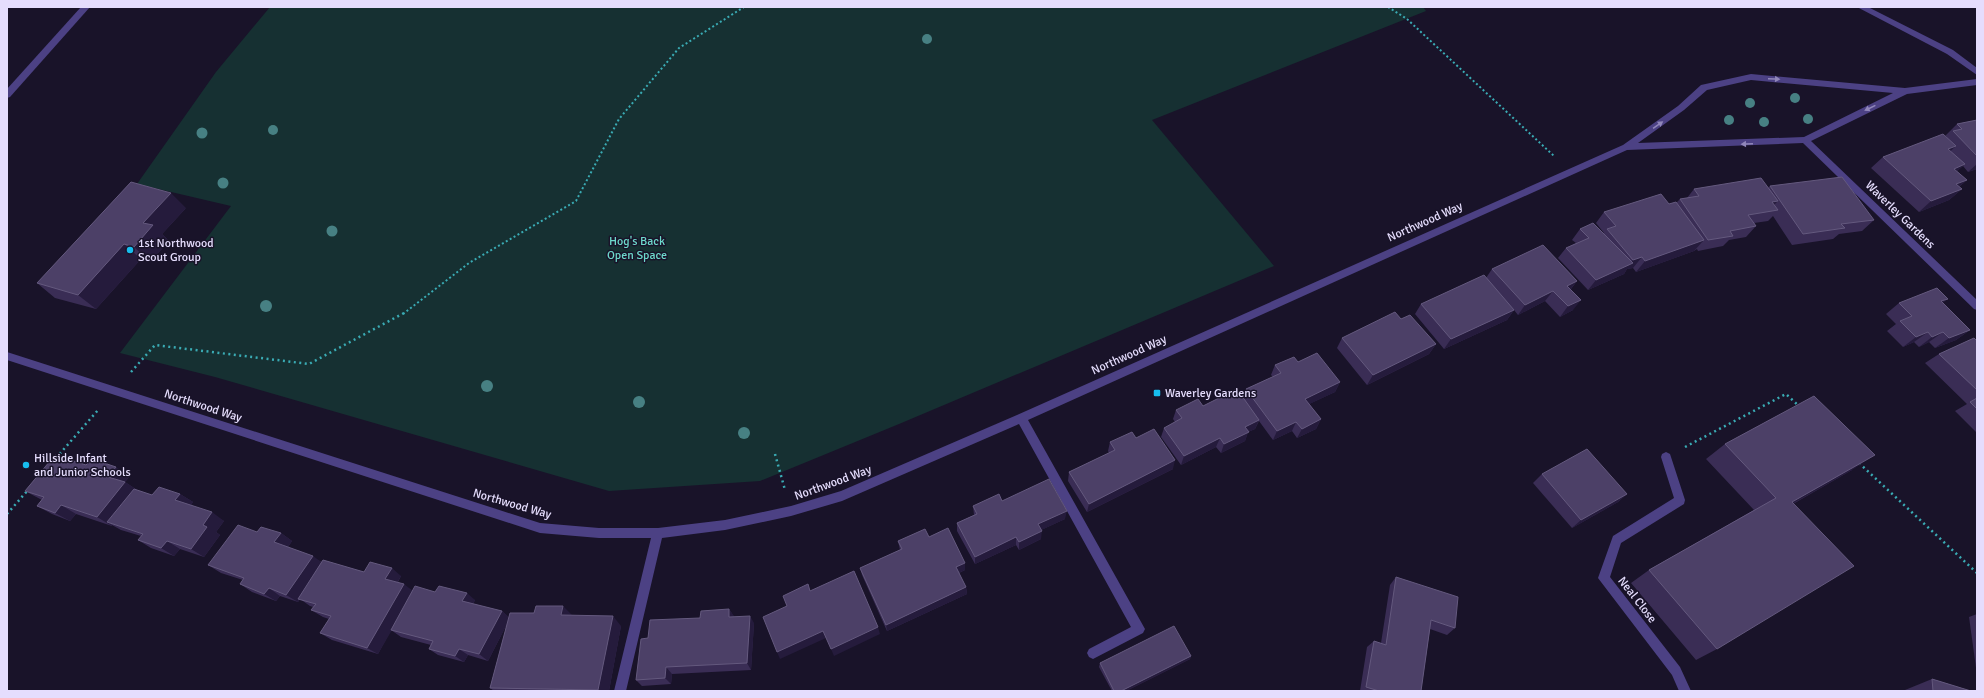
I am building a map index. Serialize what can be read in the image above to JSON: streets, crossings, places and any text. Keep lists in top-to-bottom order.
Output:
{
  "streets": {
    "street": ["Waverley Gardens", "Northwood Way", "Neal Close"]
  },
  "parks": ["Hog's Back Open Space"],
  "places": {
    "other": ["1st Northwood Scout Group", "Hillside Infant and Junior Schools"],
    "transit": ["Waverley Gardens"]
  }
}
